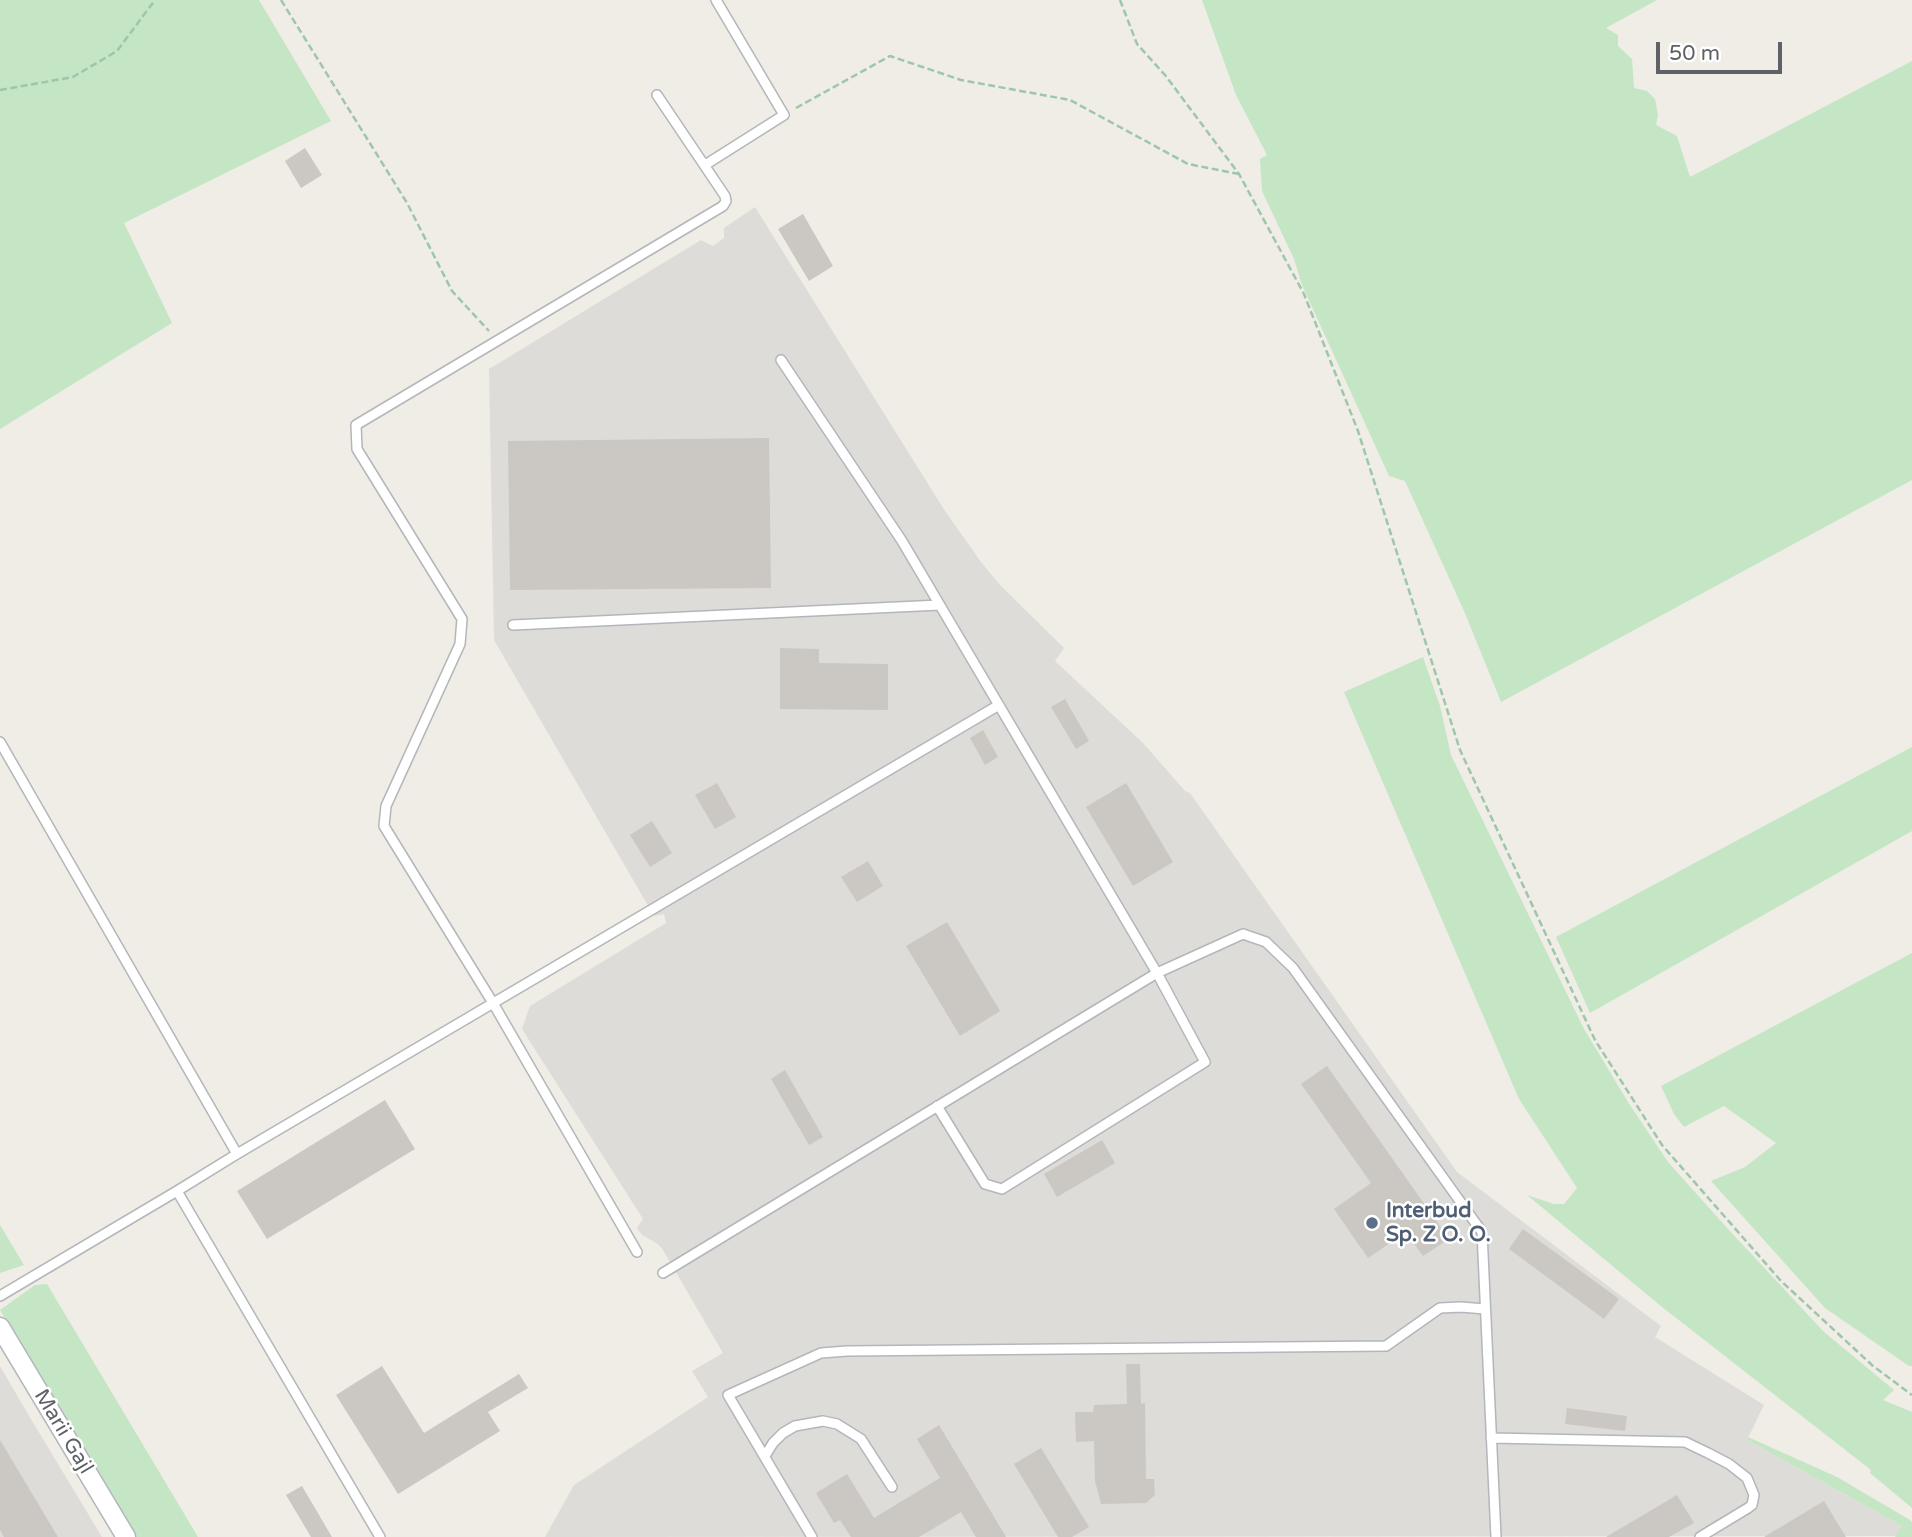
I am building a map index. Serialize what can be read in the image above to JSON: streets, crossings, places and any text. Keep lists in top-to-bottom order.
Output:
{
  "streets": {
    "street": ["Marii Gajl"]
  },
  "places": ["Interbud Sp. Z O. O."],
  "scale_bar": "50 m"
}
